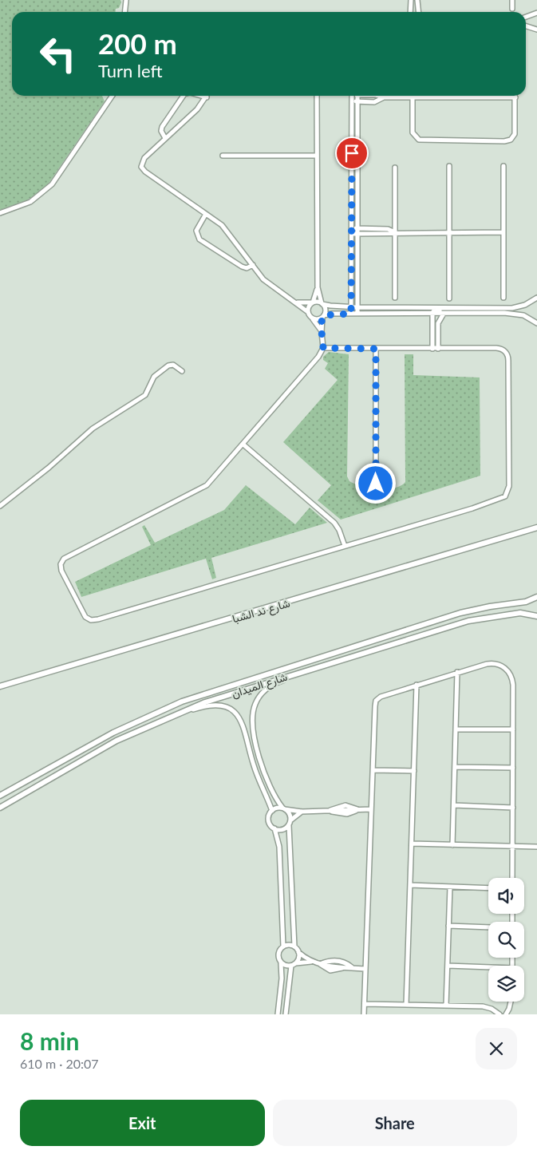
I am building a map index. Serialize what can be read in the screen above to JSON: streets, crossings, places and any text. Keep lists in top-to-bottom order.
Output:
{
  "streets": {
    "street": ["شارع ند الشبا", "شارع الميدان"]
  },
  "page": {
    "turn": ["200 m", "Turn left"],
    "heading": ["8 min", "610 m · 20:07"],
    "buttons": ["Exit", "Share"]
  }
}
